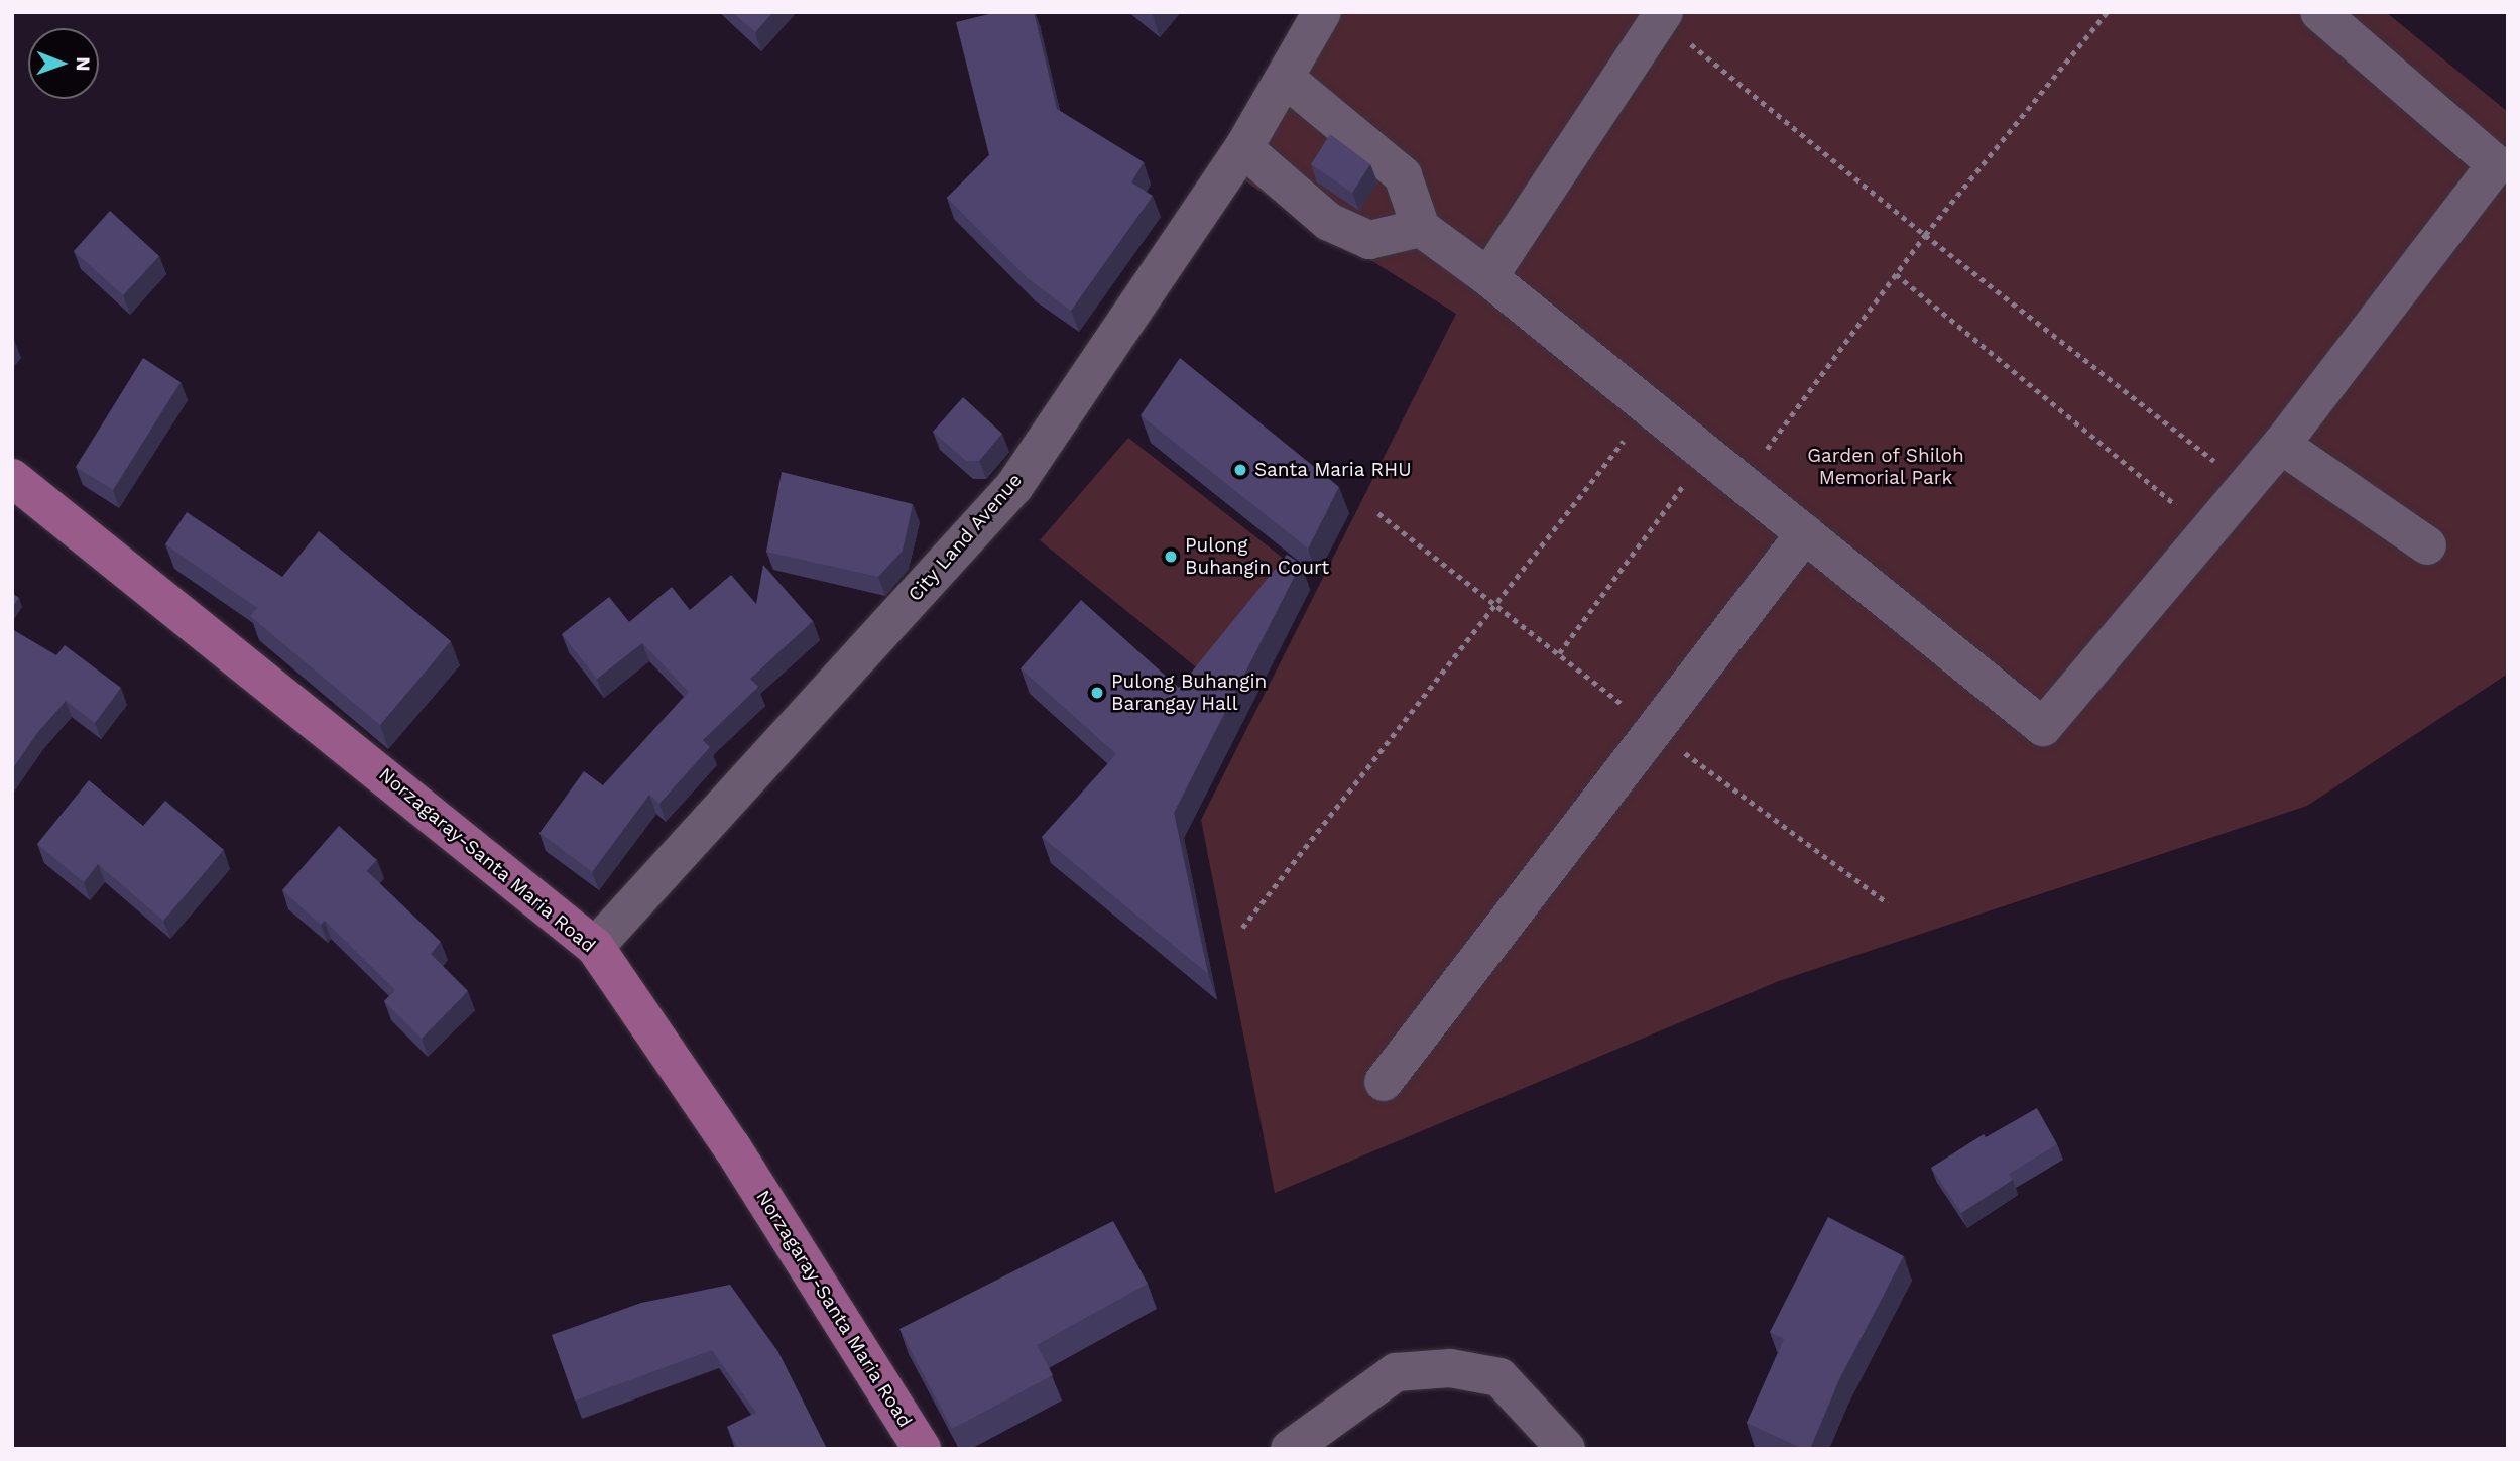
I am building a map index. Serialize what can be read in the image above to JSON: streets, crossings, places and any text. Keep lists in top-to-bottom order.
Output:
{
  "streets": {
    "main road": ["Norzagaray-Santa Maria Road"],
    "street": ["City Land Avenue"]
  },
  "crossings": [
    ["City Land Avenue", "Norzagaray-Santa Maria Road"]
  ],
  "parks": ["Garden of Shiloh Memorial Park"],
  "places": ["Santa Maria RHU", "Pulong Buhangin Court", "Pulong Buhangin Barangay Hall"],
  "north": "right"
}
